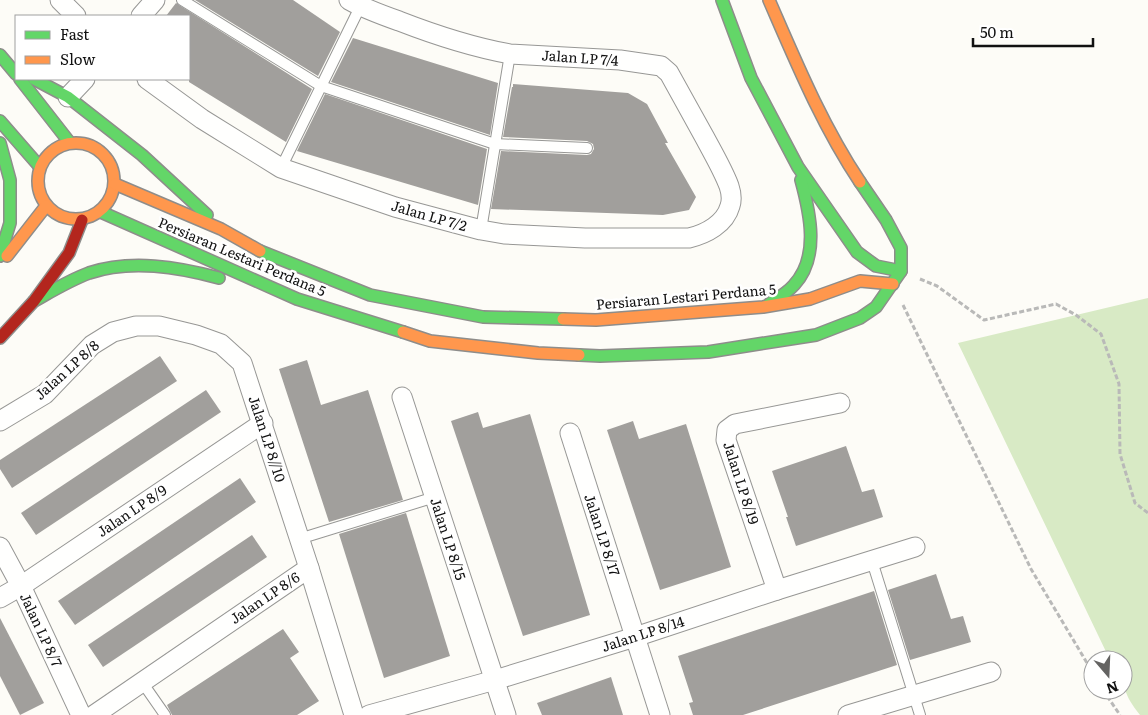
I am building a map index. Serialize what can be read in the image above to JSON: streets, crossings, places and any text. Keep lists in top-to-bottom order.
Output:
{
  "streets": {
    "street": [
      "Jalan LP 7/4",
      "Jalan LP 7/2",
      "Persiaran Lestari Perdana 5",
      "Jalan LP 8/8",
      "Jalan LP 8//10",
      "Jalan LP 8/19",
      "Jalan LP 8/9",
      "Jalan LP 8/17",
      "Jalan LP 8/15",
      "Jalan LP 8/6",
      "Jalan LP 8/7",
      "Jalan LP 8/14"
    ]
  },
  "crossings": [
    ["Jalan LP 7/4", "Jalan LP 7/2"],
    ["Jalan LP 8/8", "Jalan LP 8//10"],
    ["Jalan LP 8//10", "Jalan LP 8/9"],
    ["Jalan LP 8//10", "Jalan LP 8/6"],
    ["Jalan LP 8/19", "Jalan LP 8/14"],
    ["Jalan LP 8/9", "Jalan LP 8/7"],
    ["Jalan LP 8/17", "Jalan LP 8/14"],
    ["Jalan LP 8/15", "Jalan LP 8/14"]
  ],
  "legend": ["Fast", "Slow"],
  "scale_bar": "50 m",
  "north": "bottom"
}
